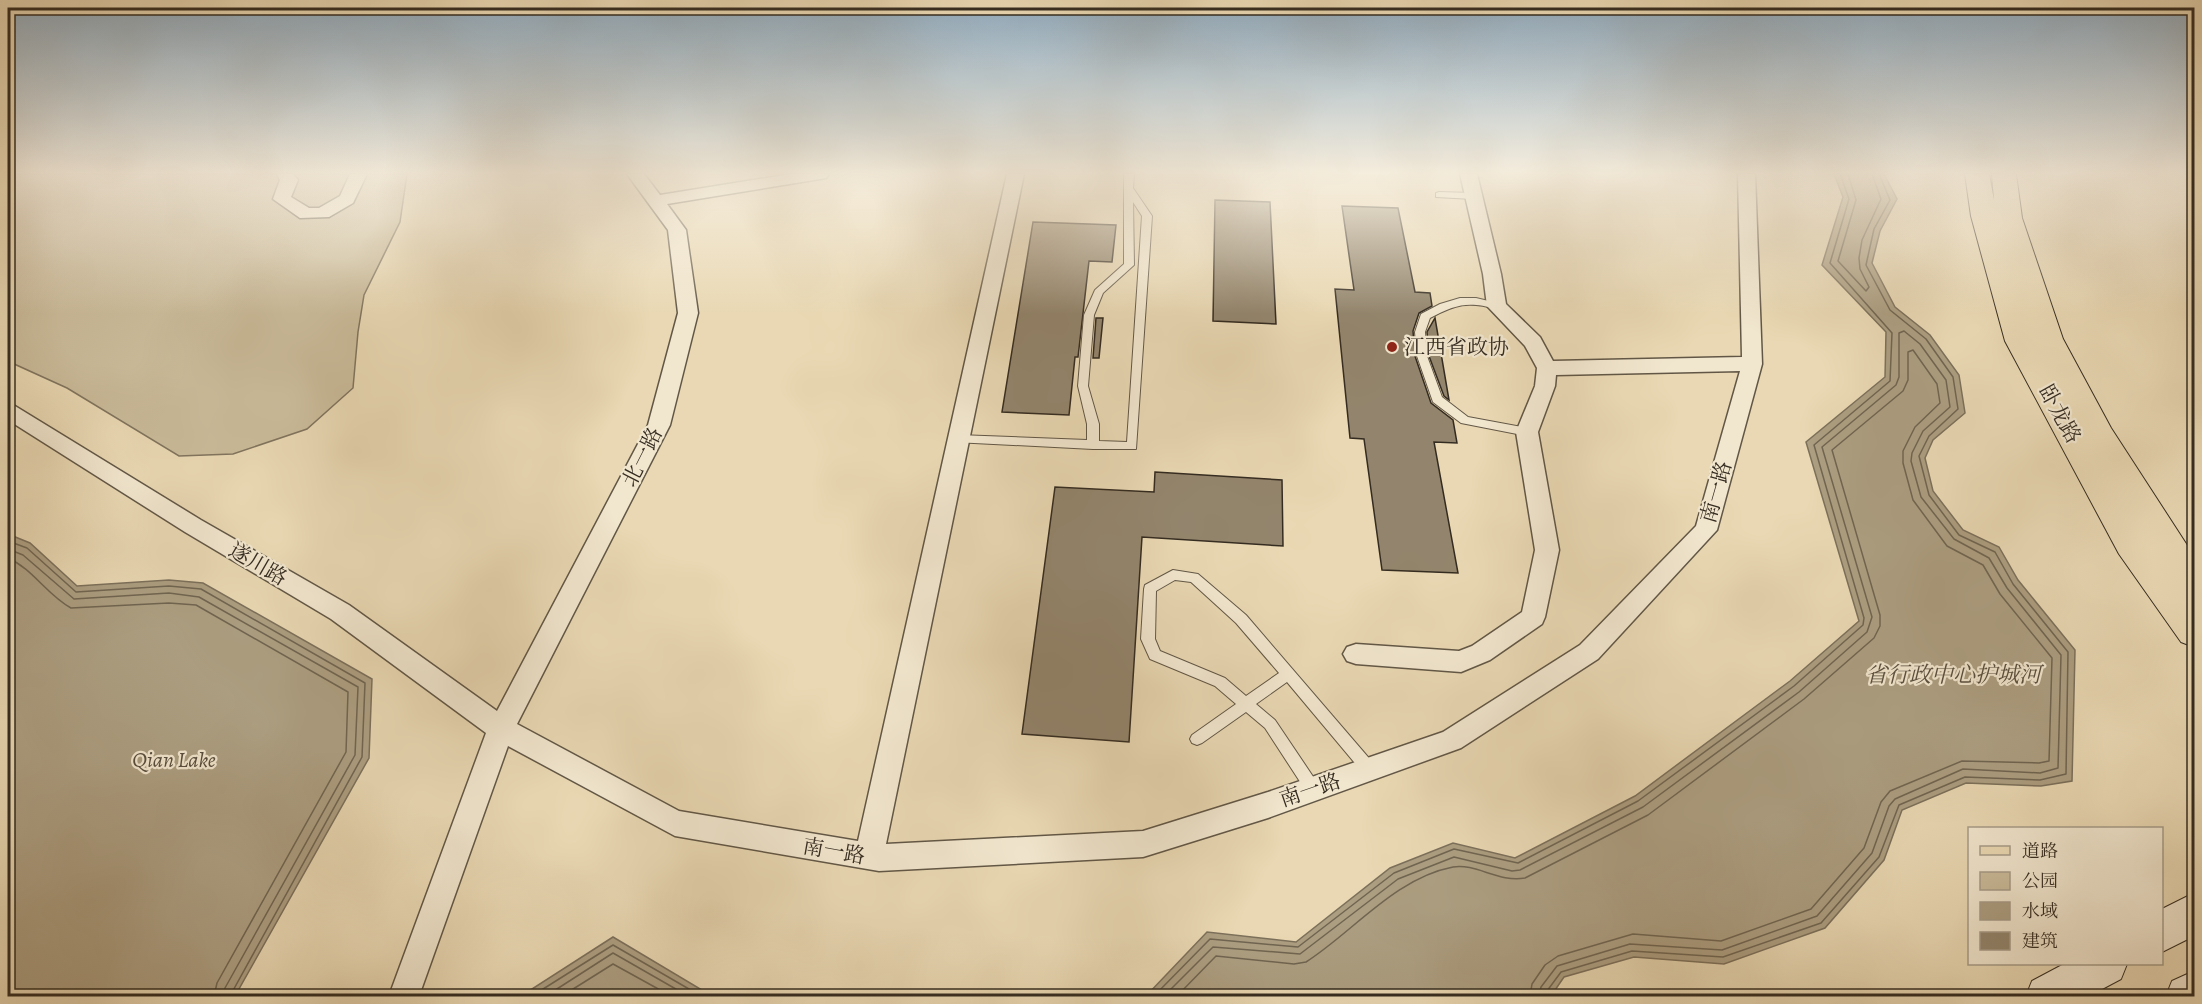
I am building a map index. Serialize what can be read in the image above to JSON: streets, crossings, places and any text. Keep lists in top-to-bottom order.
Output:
{
  "streets": {
    "main road": ["卧龙路"],
    "street": ["北一路", "南一路", "遂川路"]
  },
  "crossings": [
    ["北一路", "南一路"],
    ["北一路", "遂川路"],
    ["南一路", "遂川路"]
  ],
  "water": ["省行政中心护城河", "Qian Lake"],
  "places": ["江西省政协"],
  "legend": [
    "道路",
    "公园",
    "水域",
    "建筑"
  ]
}
